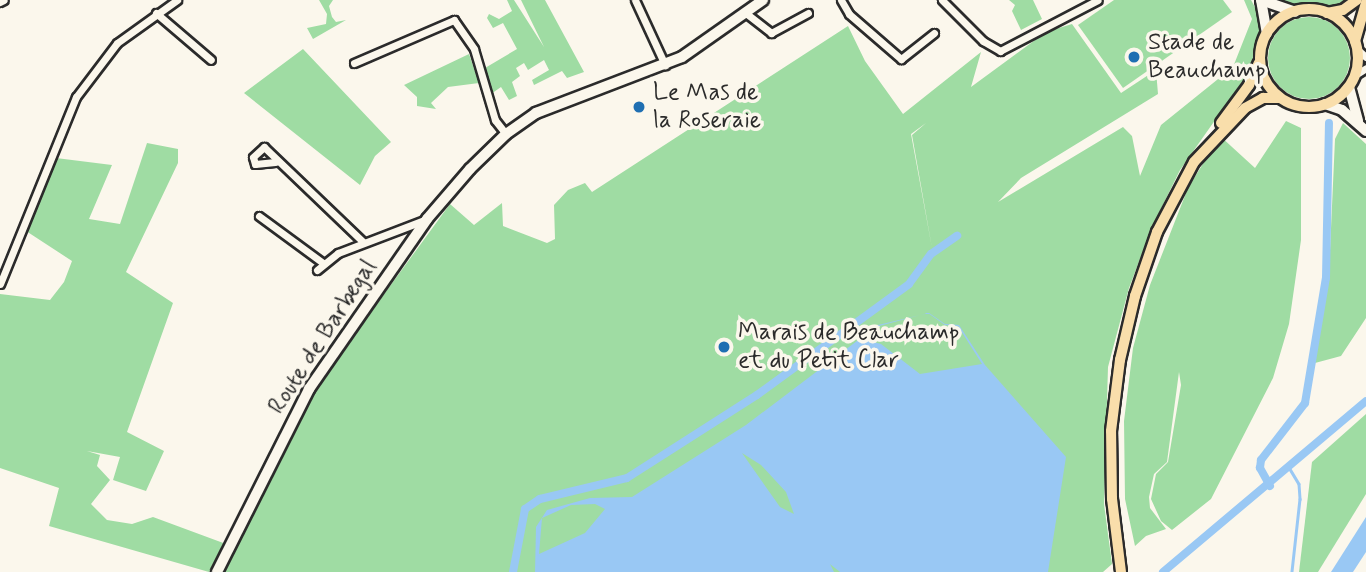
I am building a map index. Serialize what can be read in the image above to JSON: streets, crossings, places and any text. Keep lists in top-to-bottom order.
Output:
{
  "streets": {
    "street": ["Route de Barbegal"]
  },
  "places": ["Stade de Beauchamp", "Le Mas de la Roseraie", "Marais de Beauchamp et du Petit Clar"]
}
